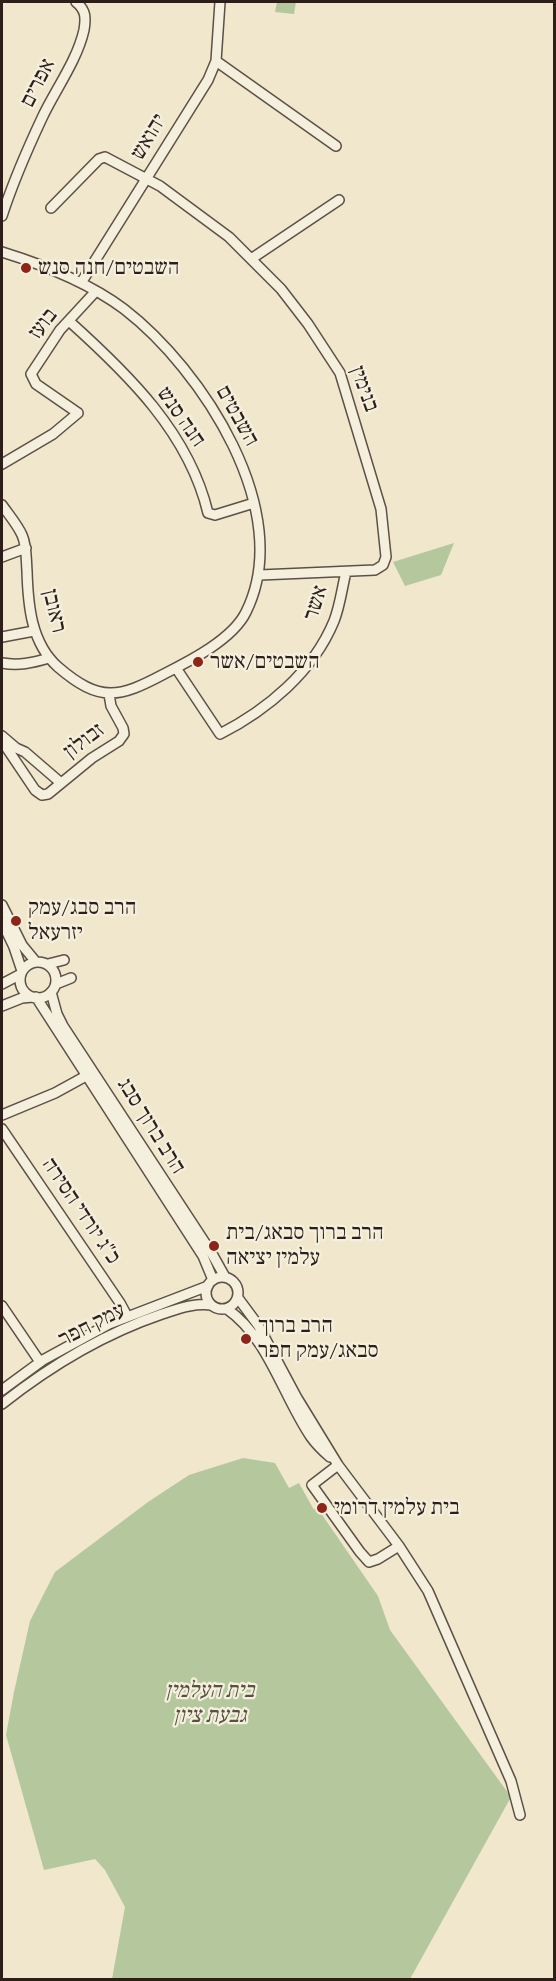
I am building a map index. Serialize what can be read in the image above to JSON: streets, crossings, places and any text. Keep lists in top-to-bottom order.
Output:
{
  "streets": {
    "street": [
      "אפרים",
      "יהואש",
      "בועז",
      "בנימין",
      "השבטים",
      "חנה סנש",
      "אשר",
      "ראובן",
      "זבולון",
      "הרב ברוך סבג",
      "כ\"ג יורדי הסירה",
      "עמק חפר"
    ]
  },
  "crossings": [
    ["יהואש", "בנימין"],
    ["יהואש", "השבטים"],
    ["בועז", "השבטים"],
    ["בועז", "חנה סנש"],
    ["בנימין", "השבטים"],
    ["בנימין", "אשר"],
    ["השבטים", "חנה סנש"],
    ["השבטים", "אשר"],
    ["ראובן", "זבולון"],
    ["הרב ברוך סבג", "עמק חפר"],
    ["כ\"ג יורדי הסירה", "עמק חפר"]
  ],
  "parks": ["בית העלמין גבעת ציון"],
  "places": [
    "השבטים/חנה סנש",
    "השבטים/אשר",
    "הרב סבג/עמק יזרעאל",
    "הרב ברוך סבאג/בית עלמין יציאה",
    "הרב ברוך סבאג/עמק חפר",
    "בית עלמין דרומי"
  ]
}
